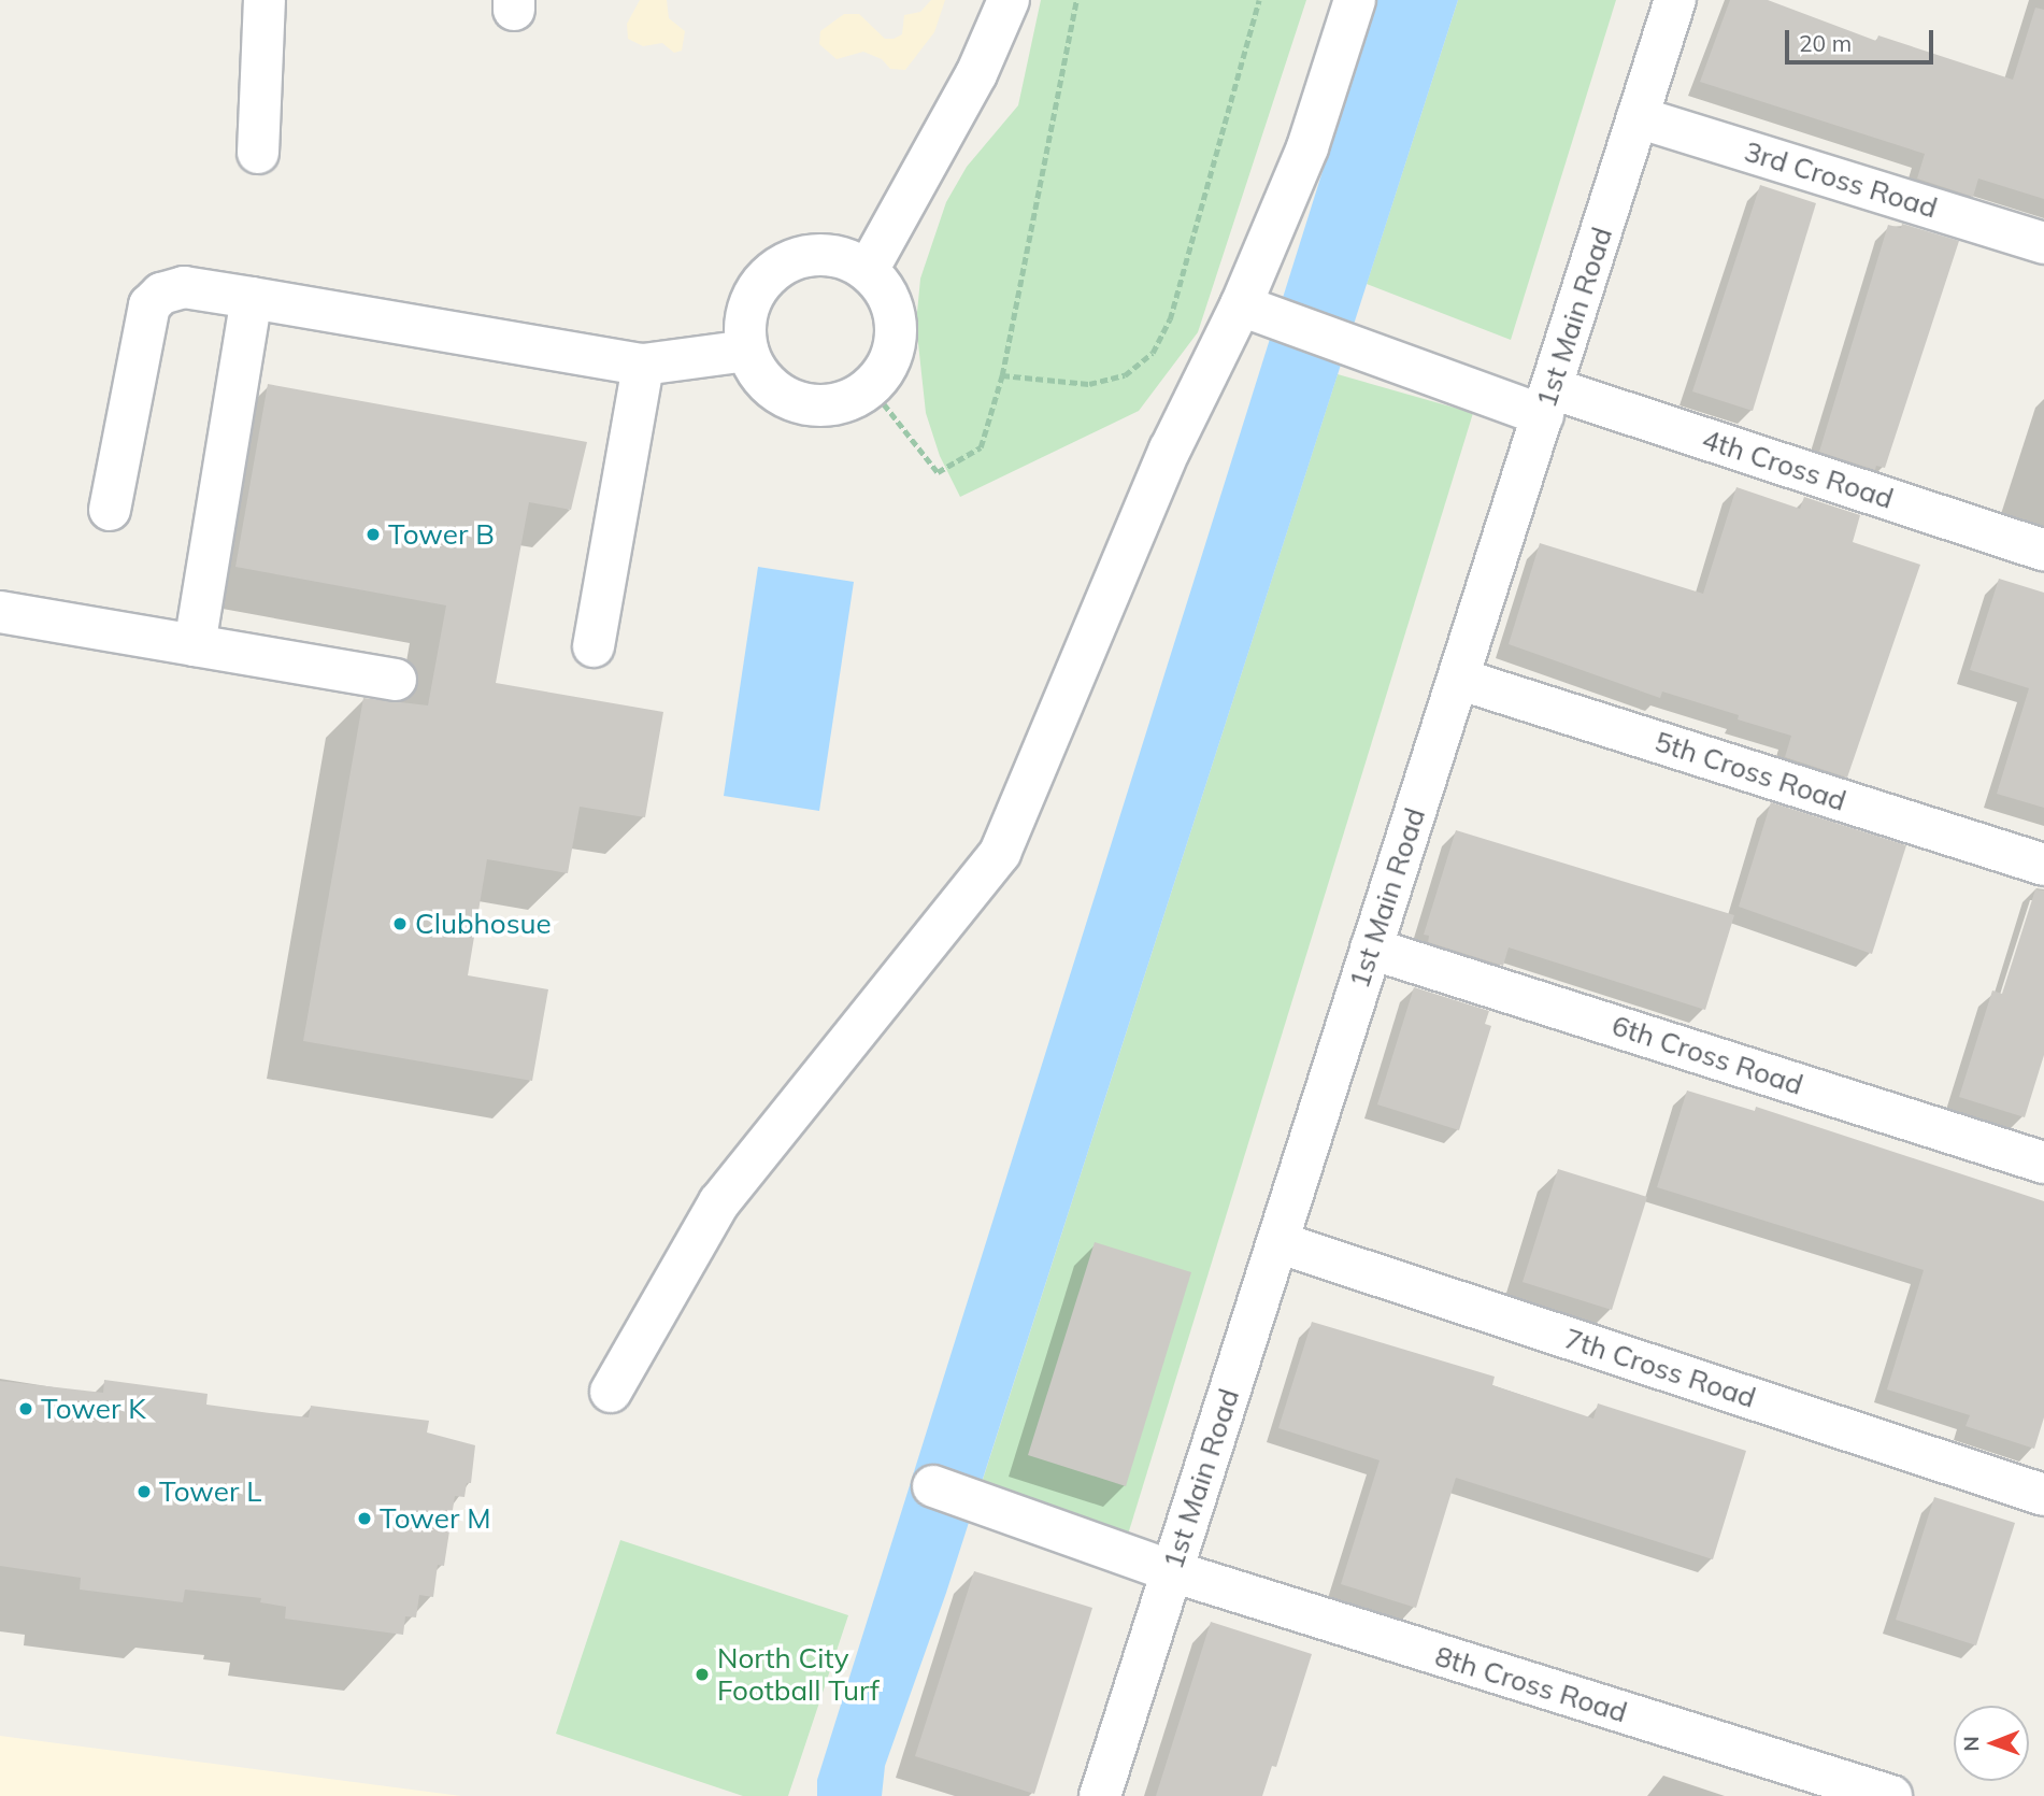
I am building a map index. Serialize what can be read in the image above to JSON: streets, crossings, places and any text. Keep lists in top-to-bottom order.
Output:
{
  "streets": {
    "street": [
      "3rd Cross Road",
      "1st Main Road",
      "4th Cross Road",
      "5th Cross Road",
      "6th Cross Road",
      "7th Cross Road",
      "8th Cross Road"
    ]
  },
  "crossings": [
    ["3rd Cross Road", "1st Main Road"],
    ["1st Main Road", "4th Cross Road"],
    ["1st Main Road", "5th Cross Road"],
    ["1st Main Road", "6th Cross Road"],
    ["1st Main Road", "7th Cross Road"],
    ["1st Main Road", "8th Cross Road"]
  ],
  "places": [
    "Tower B",
    "Clubhosue",
    "Tower K",
    "Tower L",
    "Tower M",
    "North City Football Turf"
  ],
  "scale_bar": "20 m",
  "north": "left"
}
